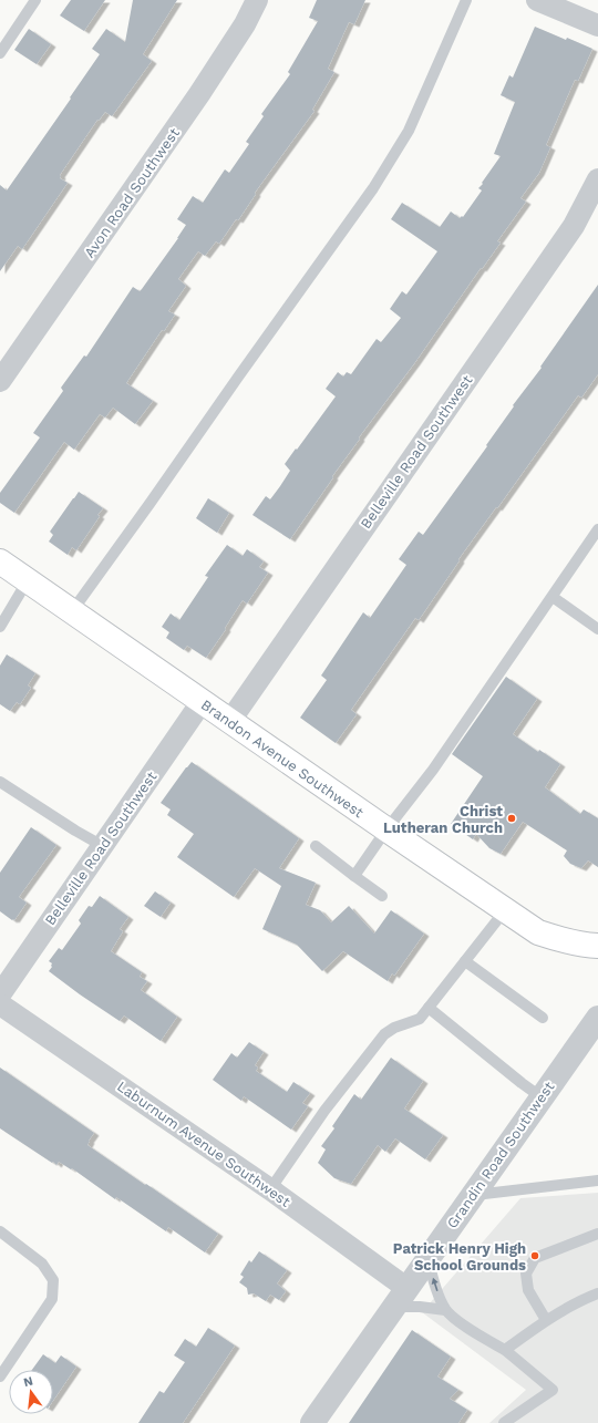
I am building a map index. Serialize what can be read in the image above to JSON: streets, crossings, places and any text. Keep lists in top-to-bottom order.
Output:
{
  "streets": {
    "main road": ["Brandon Avenue Southwest"],
    "street": [
      "Avon Road Southwest",
      "Belleville Road Southwest",
      "Laburnum Avenue Southwest",
      "Grandin Road Southwest"
    ]
  },
  "crossings": [
    ["Belleville Road Southwest", "Brandon Avenue Southwest"],
    ["Laburnum Avenue Southwest", "Grandin Road Southwest"]
  ],
  "places": ["Christ Lutheran Church", "Patrick Henry High School Grounds"],
  "north": "top"
}
